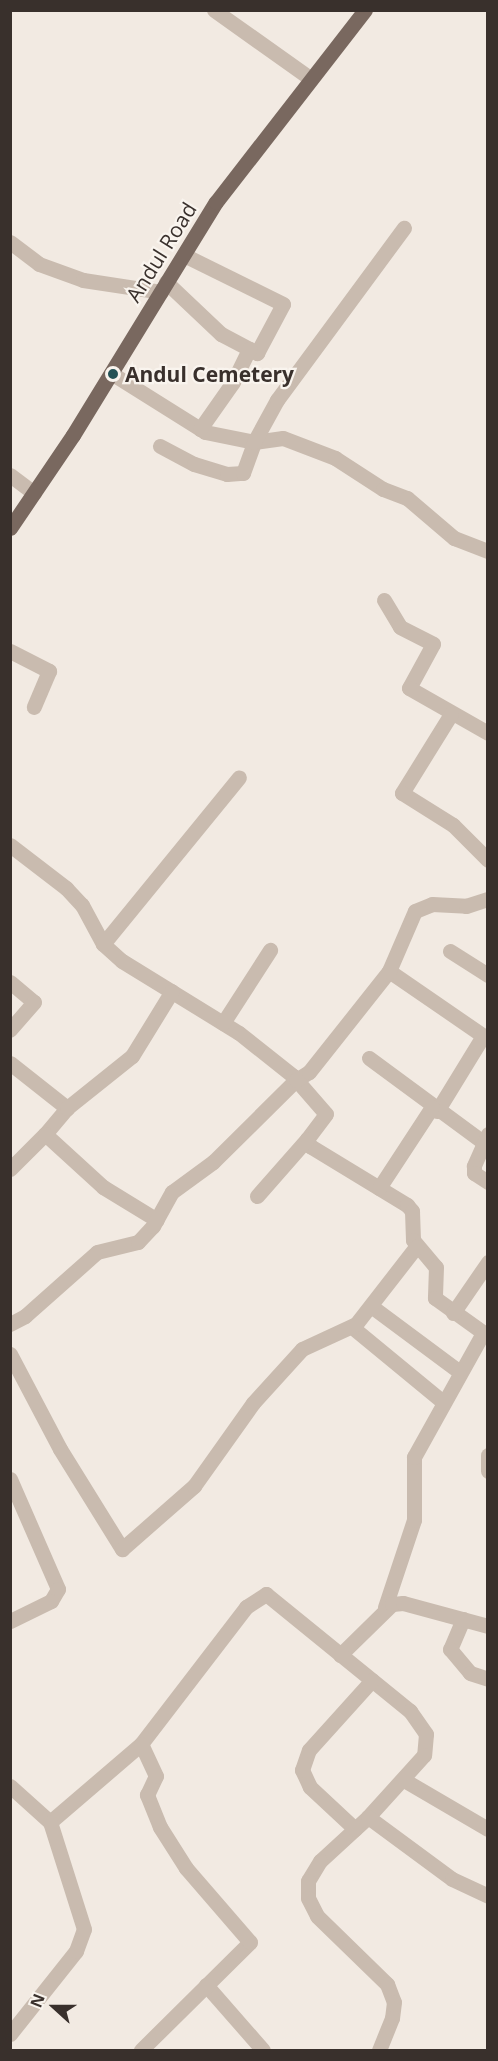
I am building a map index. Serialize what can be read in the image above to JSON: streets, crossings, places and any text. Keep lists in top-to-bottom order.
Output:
{
  "streets": {
    "main road": ["Andul Road"]
  },
  "places": ["Andul Cemetery"],
  "north": "left"
}
